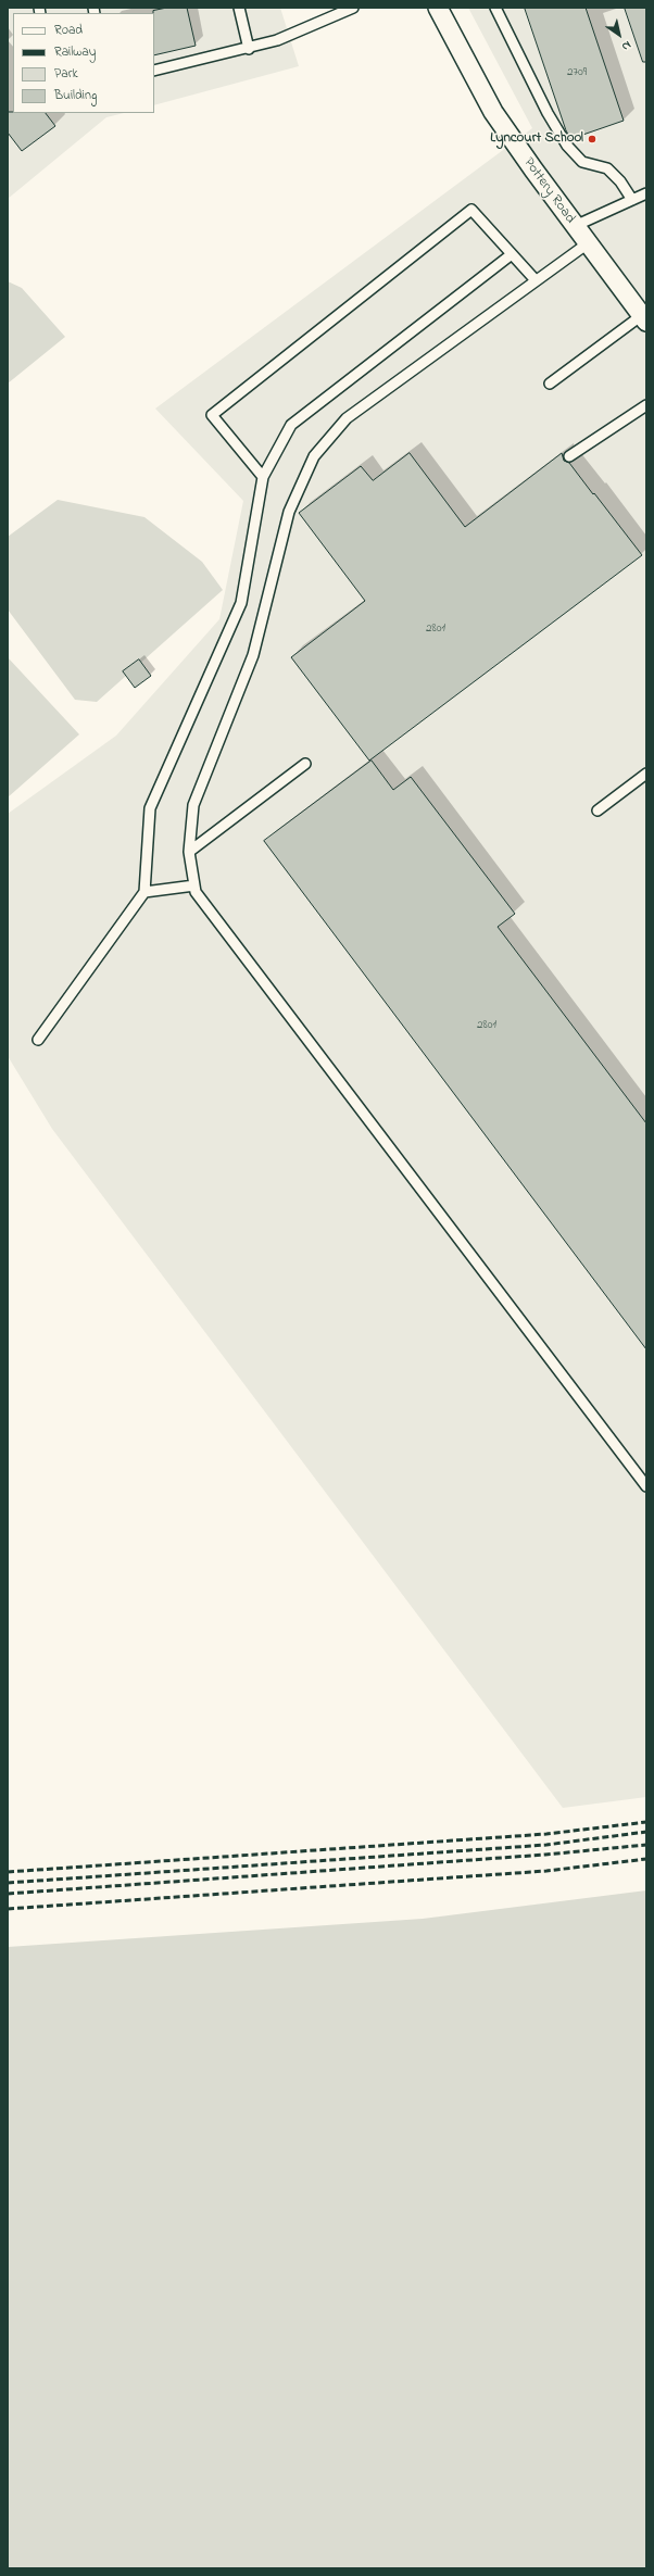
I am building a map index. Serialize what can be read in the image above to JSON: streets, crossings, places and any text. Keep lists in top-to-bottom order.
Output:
{
  "streets": {
    "street": ["Pottery Road"]
  },
  "places": ["Lyncourt School"],
  "house_numbers": ["2709", "2801", "2801"],
  "legend": [
    "Road",
    "Railway",
    "Park",
    "Building"
  ],
  "north": "bottom right"
}
